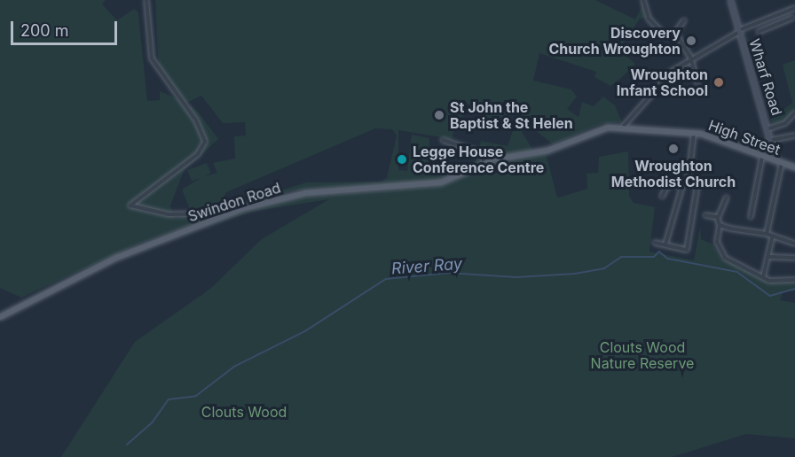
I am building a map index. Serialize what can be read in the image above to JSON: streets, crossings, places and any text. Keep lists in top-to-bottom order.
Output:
{
  "streets": {
    "main road": ["Wharf Road", "High Street", "Swindon Road"]
  },
  "crossings": [
    ["Wharf Road", "High Street"],
    ["High Street", "Swindon Road"]
  ],
  "water": ["River Ray"],
  "parks": ["Clouts Wood Nature Reserve", "Clouts Wood"],
  "places": [
    "Discovery Church Wroughton",
    "Wroughton Infant School",
    "St John the Baptist & St Helen",
    "Wroughton Methodist Church",
    "Legge House Conference Centre"
  ],
  "scale_bar": "200 m"
}
